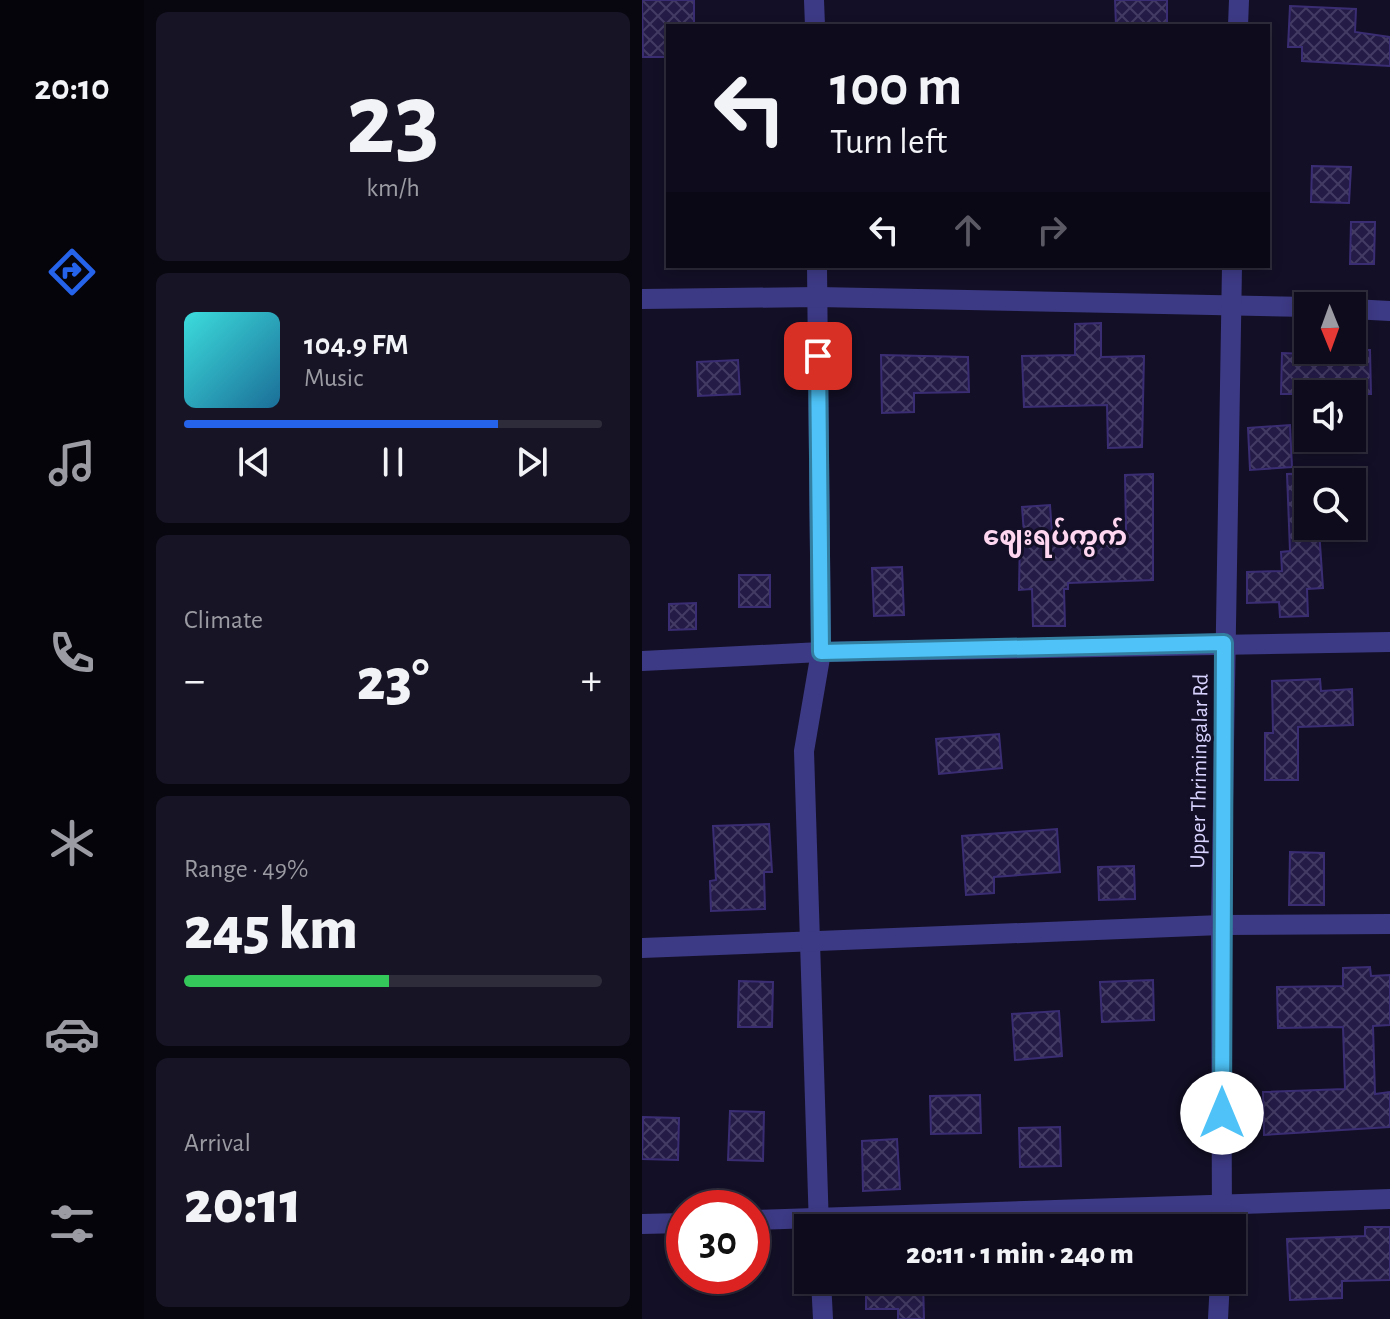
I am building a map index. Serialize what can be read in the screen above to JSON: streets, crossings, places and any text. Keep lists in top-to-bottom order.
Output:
{
  "streets": {
    "street": ["Upper Thrimingalar Rd"]
  },
  "districts": ["ဈေးရပ်ကွက်"],
  "north": "bottom",
  "page": {
    "tabs": "20:10",
    "tile": [
      ["23", "km/h"],
      "Climate",
      ["Range · 49%", "245 km"],
      ["Arrival", "20:11"]
    ],
    "turn": ["100 m", "Turn left"],
    "song": ["104.9 FM", "Music"],
    "heat": ["−", "23°", "+"],
    "limit": "30",
    "trip": "20:11 · 1 min · 240 m"
  }
}
